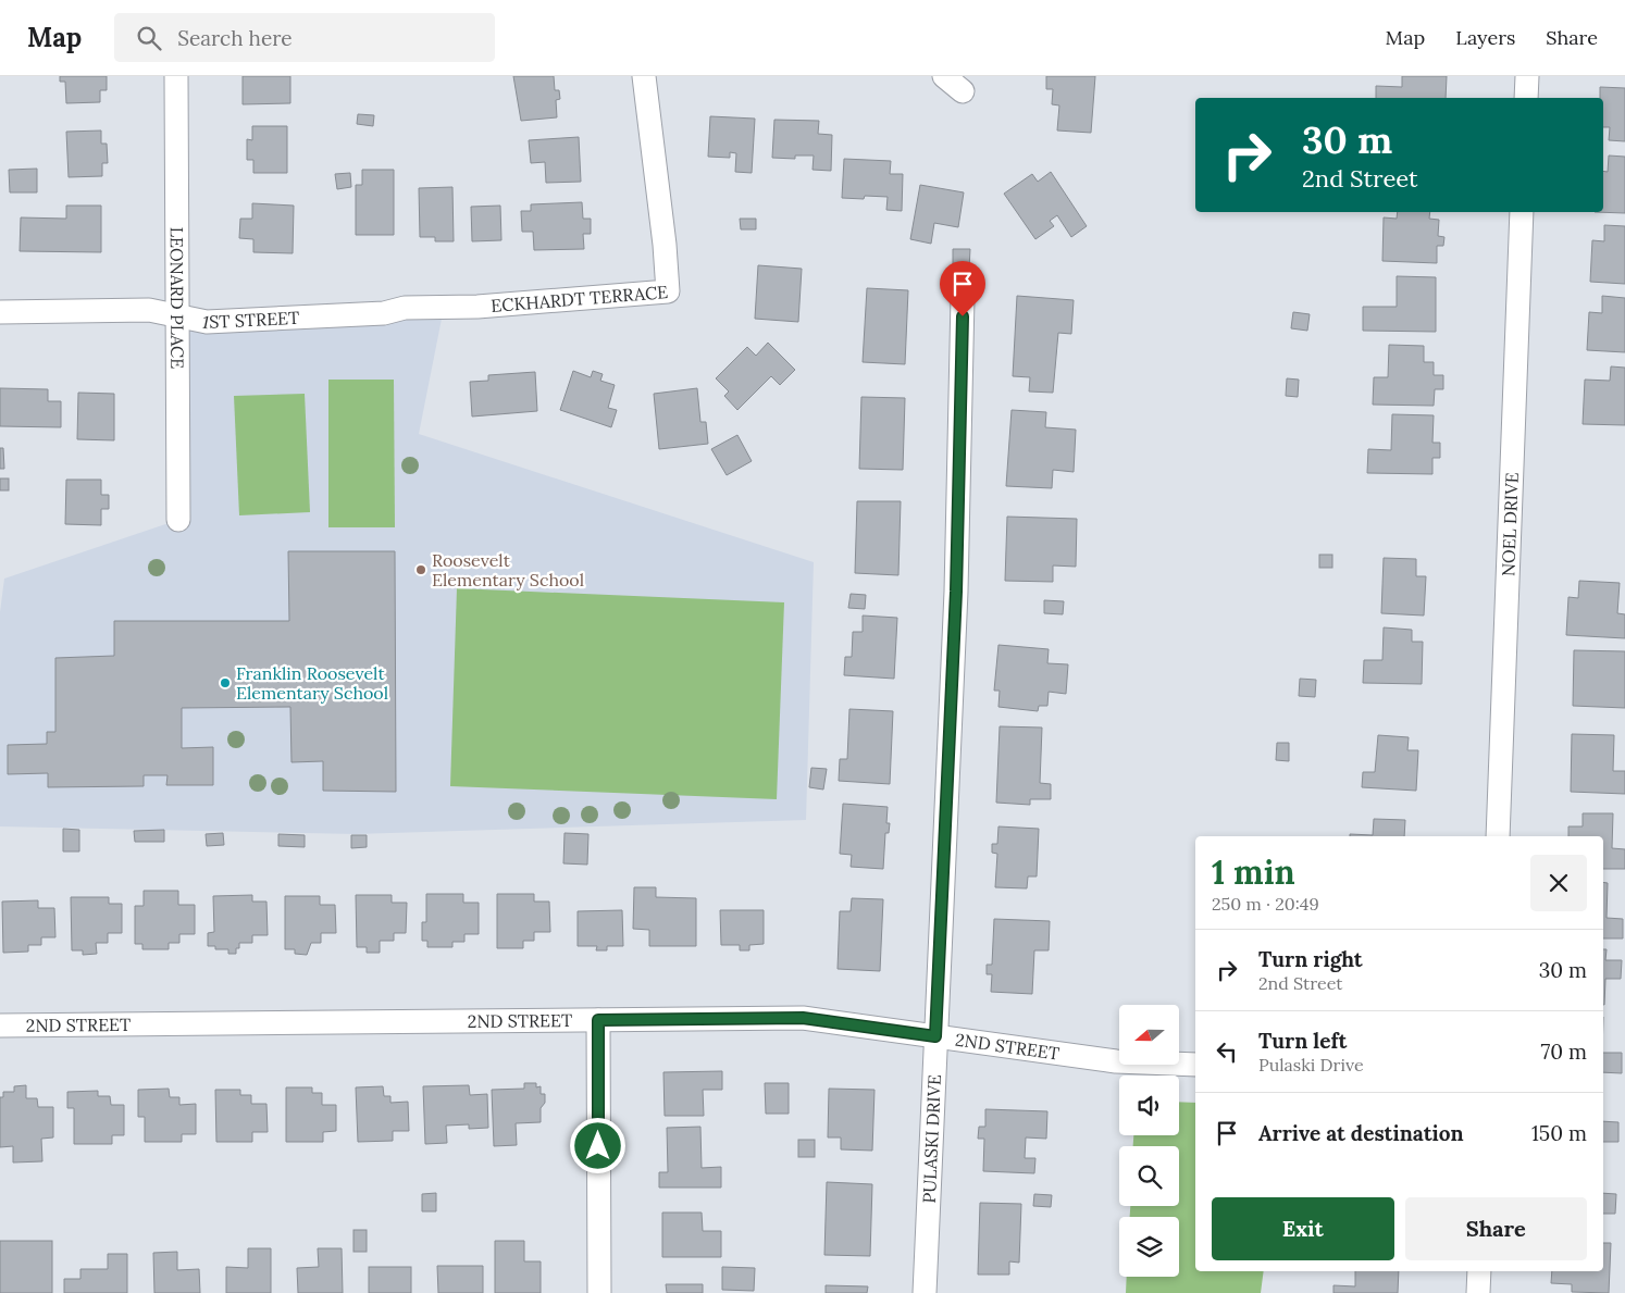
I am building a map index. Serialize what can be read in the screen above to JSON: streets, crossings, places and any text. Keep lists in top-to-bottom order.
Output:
{
  "streets": {
    "street": [
      "ECKHARDT TERRACE",
      "LEONARD PLACE",
      "1ST STREET",
      "NOEL DRIVE",
      "2ND STREET",
      "PULASKI DRIVE"
    ]
  },
  "crossings": [
    ["ECKHARDT TERRACE", "1ST STREET"],
    ["LEONARD PLACE", "1ST STREET"],
    ["2ND STREET", "PULASKI DRIVE"]
  ],
  "places": ["Roosevelt Elementary School", "Franklin Roosevelt Elementary School"],
  "north": "left",
  "page": {
    "header": "Map",
    "search": "Search here",
    "nav": ["Map", "Layers", "Share"],
    "turn": ["30 m", "2nd Street"],
    "heading": ["1 min", "250 m · 20:49"],
    "list": [
      {
        "name": "Turn right",
        "note": "2nd Street",
        "value": "30 m"
      },
      {
        "name": "Turn left",
        "note": "Pulaski Drive",
        "value": "70 m"
      },
      {
        "name": "Arrive at destination",
        "value": "150 m"
      }
    ],
    "buttons": ["Exit", "Share"]
  }
}
